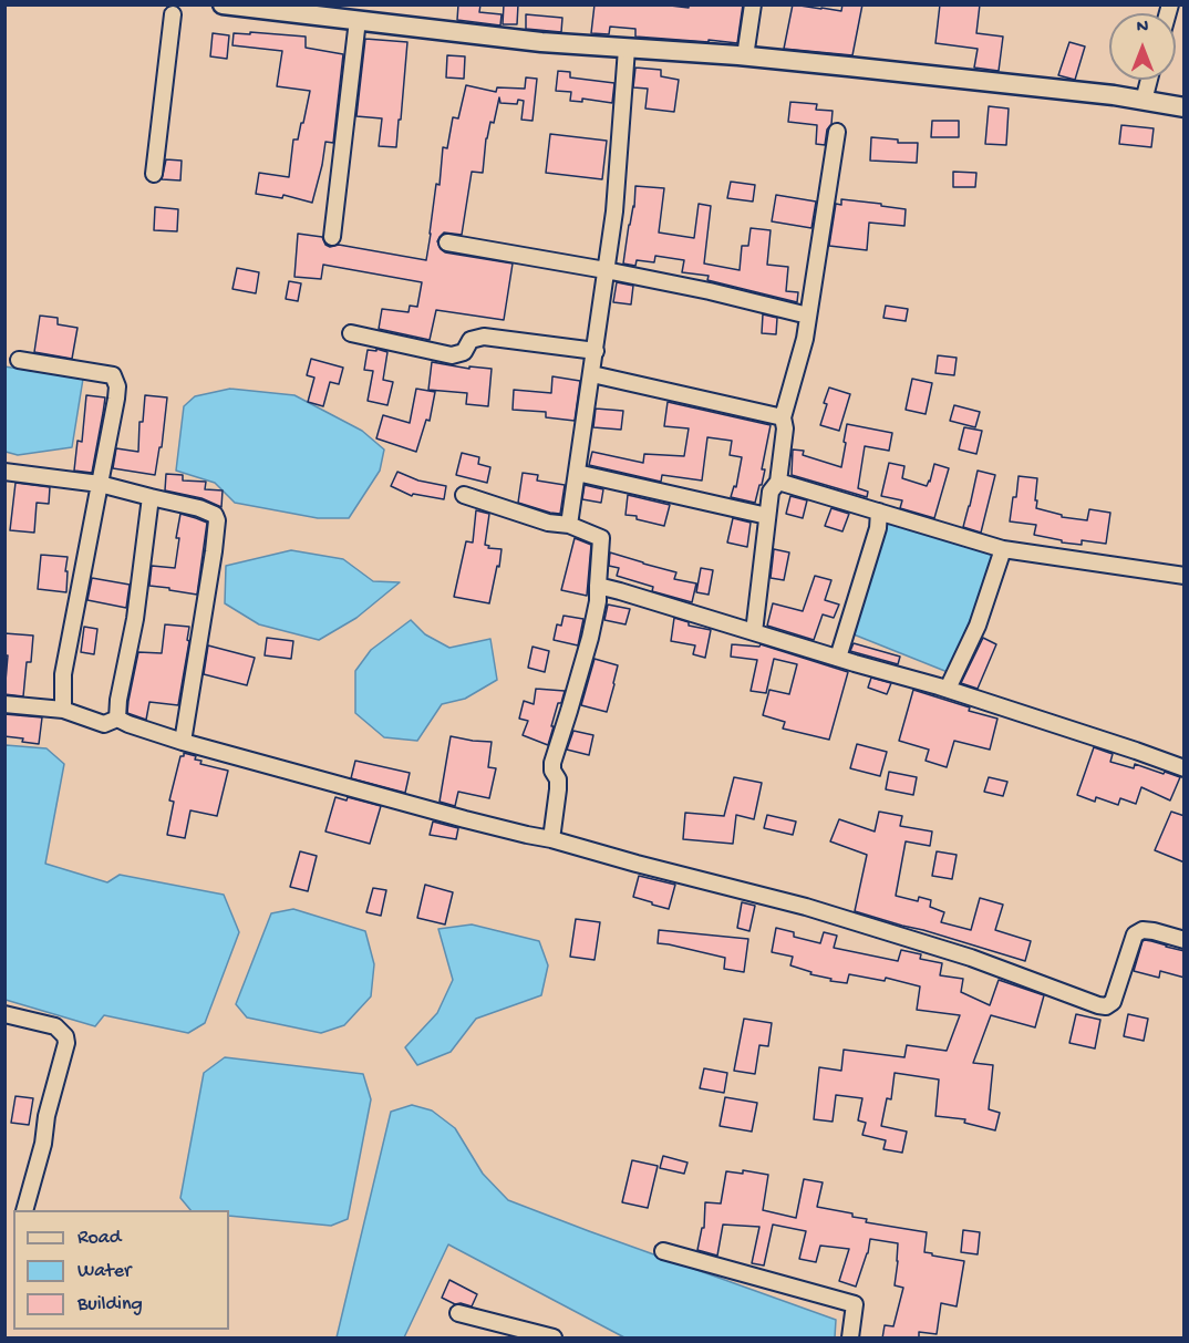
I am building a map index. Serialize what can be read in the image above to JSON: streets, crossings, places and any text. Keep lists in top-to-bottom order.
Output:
{
  "legend": ["Road", "Water", "Building"],
  "north": "top"
}
